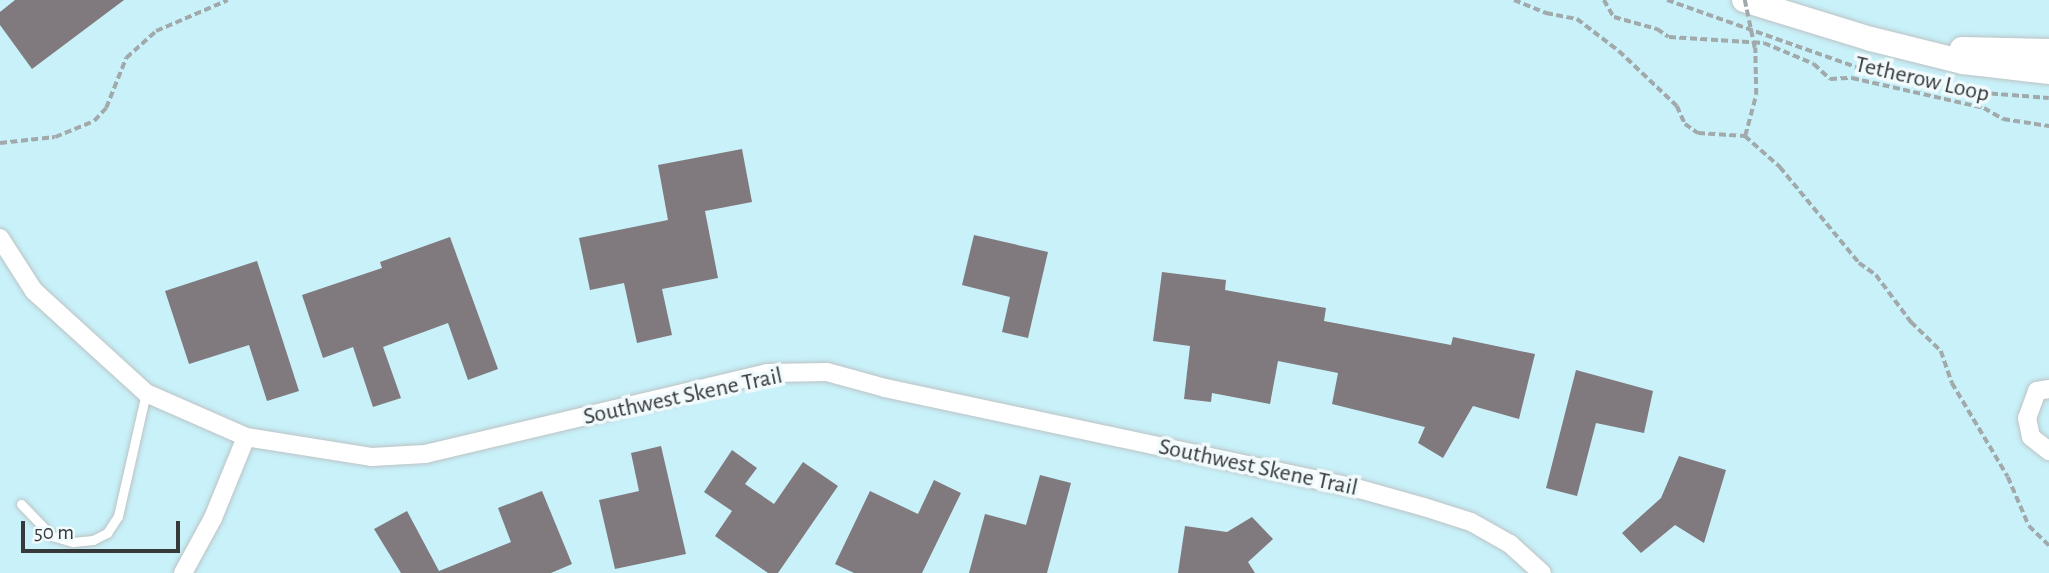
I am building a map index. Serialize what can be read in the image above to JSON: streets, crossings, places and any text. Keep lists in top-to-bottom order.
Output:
{
  "streets": {
    "street": ["Southwest Skene Trail"],
    "path": ["Tetherow Loop"]
  },
  "scale_bar": "50 m"
}
